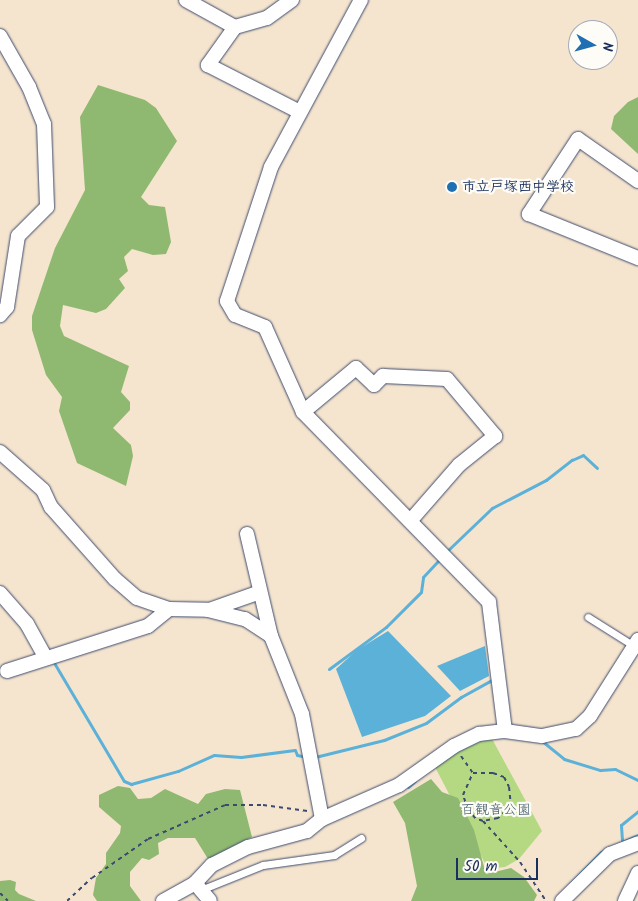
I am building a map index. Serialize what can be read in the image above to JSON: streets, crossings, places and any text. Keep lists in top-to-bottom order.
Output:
{
  "parks": ["百観音公園"],
  "places": ["市立戸塚西中学校"],
  "scale_bar": "50 m",
  "north": "right"
}
